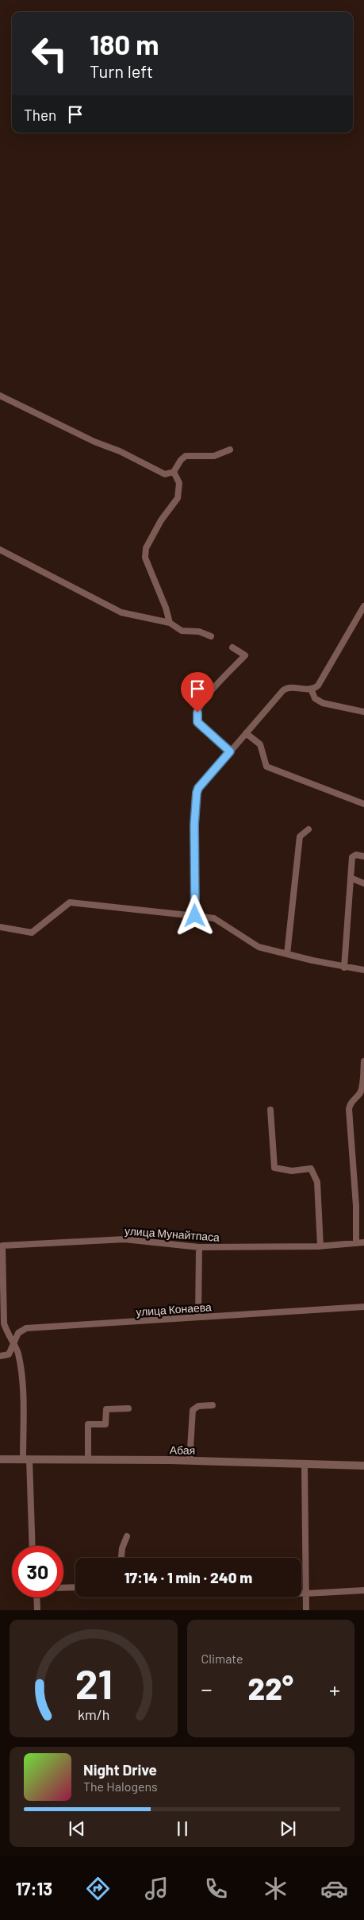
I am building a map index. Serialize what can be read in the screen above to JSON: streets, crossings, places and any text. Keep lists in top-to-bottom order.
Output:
{
  "streets": {
    "street": ["улица Мунайтпаса", "улица Конаева", "Абая"]
  },
  "crossings": [
    ["улица Мунайтпаса", "улица Конаева"]
  ],
  "page": {
    "turn": ["180 m", "Turn left"],
    "then": "Then",
    "limit": "30",
    "trip": "17:14 · 1 min · 240 m",
    "tile": "Climate",
    "heat": ["−", "22°", "+"],
    "song": ["Night Drive", "The Halogens"],
    "tabs": "17:13",
    "gauge": ["21", "km/h"]
  }
}
